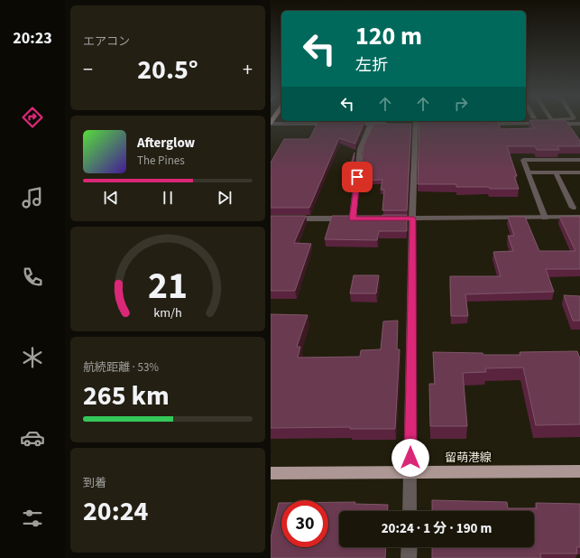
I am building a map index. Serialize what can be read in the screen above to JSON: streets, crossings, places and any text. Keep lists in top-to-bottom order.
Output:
{
  "streets": {
    "main road": ["留萌港線"]
  },
  "page": {
    "tabs": "20:23",
    "tile": [
      "エアコン",
      ["航続距離 · 53%", "265 km"],
      ["到着", "20:24"]
    ],
    "turn": ["120 m", "左折"],
    "heat": ["−", "20.5°", "+"],
    "song": ["Afterglow", "The Pines"],
    "limit": "30",
    "trip": "20:24 · 1 分 · 190 m",
    "gauge": ["21", "km/h"]
  }
}
